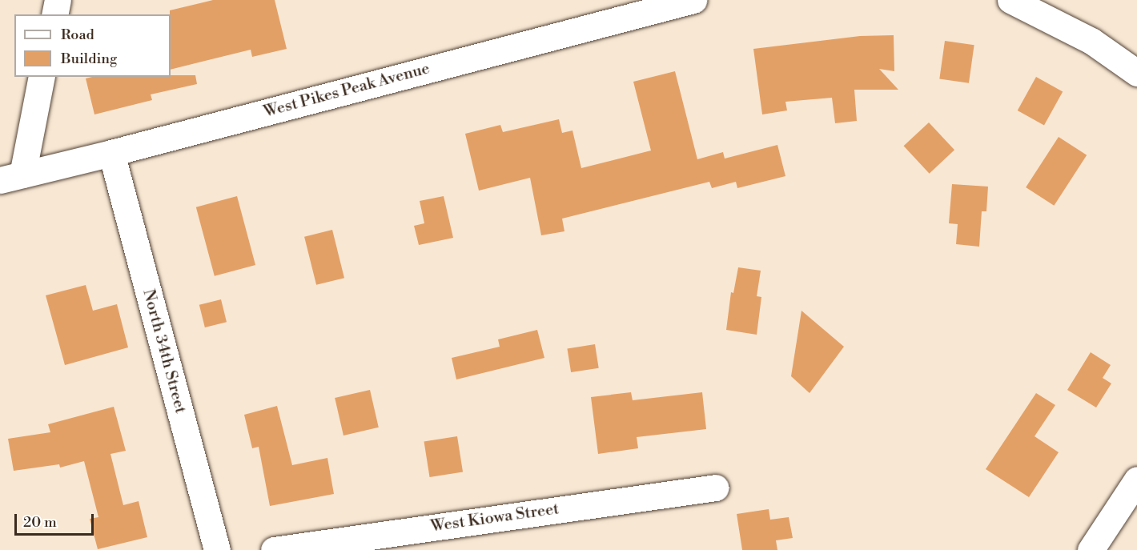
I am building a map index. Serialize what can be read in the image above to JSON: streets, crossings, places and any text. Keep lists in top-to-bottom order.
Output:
{
  "streets": {
    "street": ["West Pikes Peak Avenue", "North 34th Street", "West Kiowa Street"]
  },
  "crossings": [
    ["West Pikes Peak Avenue", "North 34th Street"]
  ],
  "legend": ["Road", "Building"],
  "scale_bar": "20 m"
}
